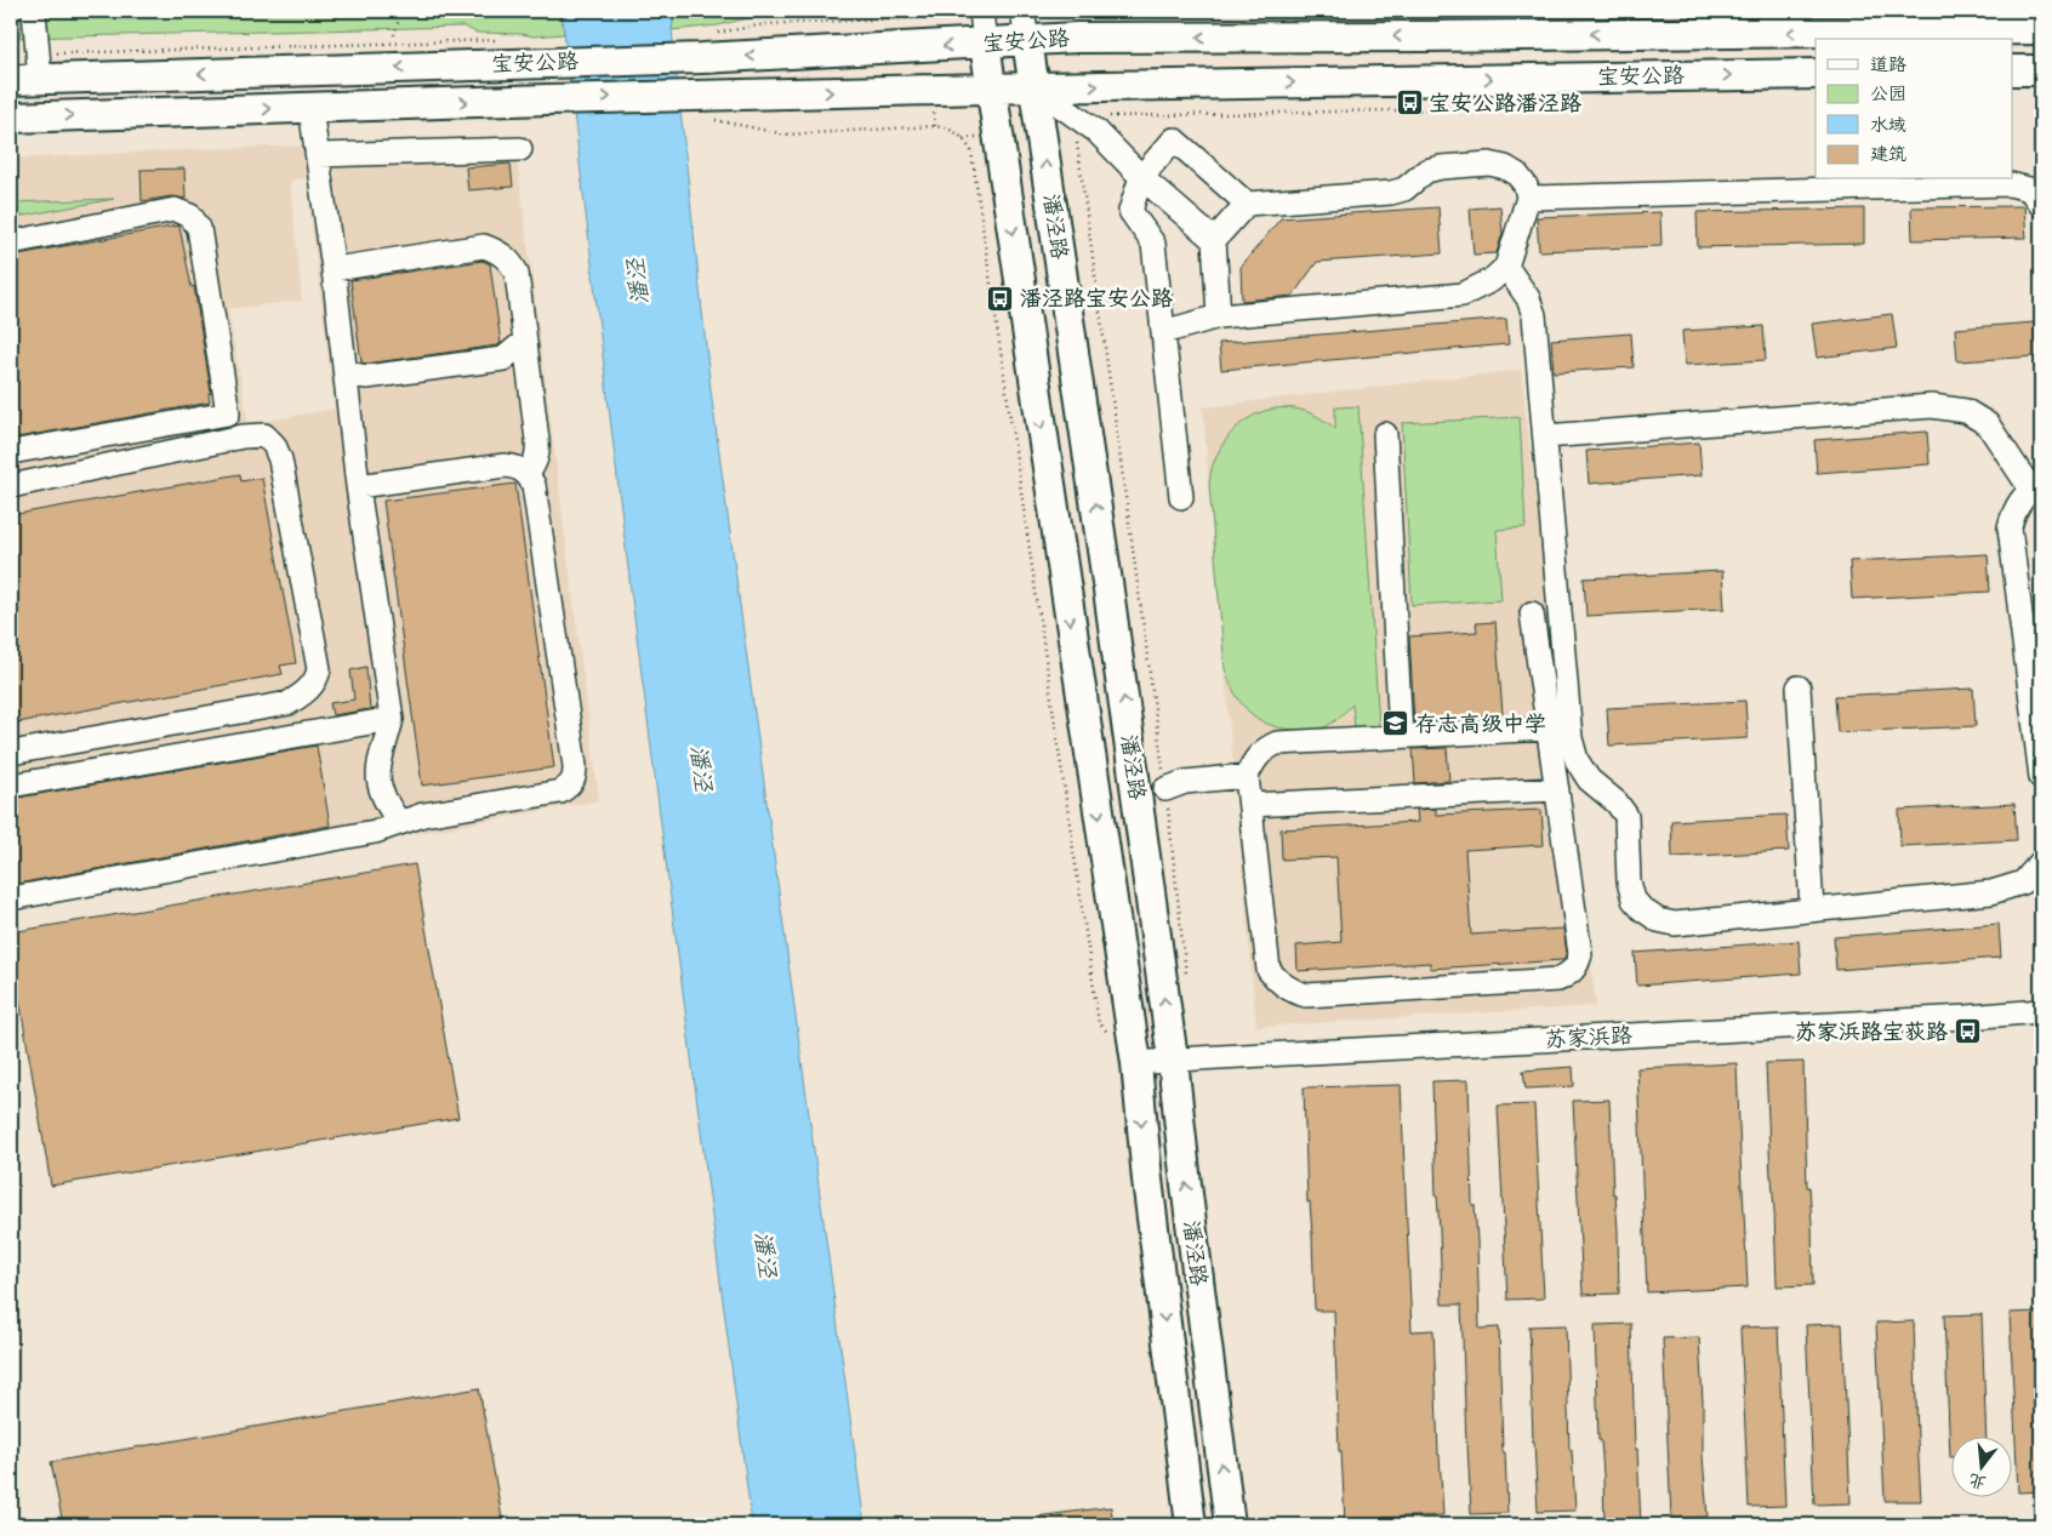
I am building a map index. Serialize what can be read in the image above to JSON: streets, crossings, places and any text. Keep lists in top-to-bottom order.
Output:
{
  "streets": {
    "main road": ["宝安公路", "潘泾路"],
    "street": ["苏家浜路"]
  },
  "crossings": [
    ["宝安公路", "潘泾路"],
    ["潘泾路", "苏家浜路"]
  ],
  "water": ["潘泾"],
  "places": {
    "bus stop": ["宝安公路潘泾路", "潘泾路宝安公路", "苏家浜路宝荻路"],
    "school or university": ["存志高级中学"]
  },
  "legend": [
    "道路",
    "公园",
    "水域",
    "建筑"
  ],
  "north": "bottom"
}
